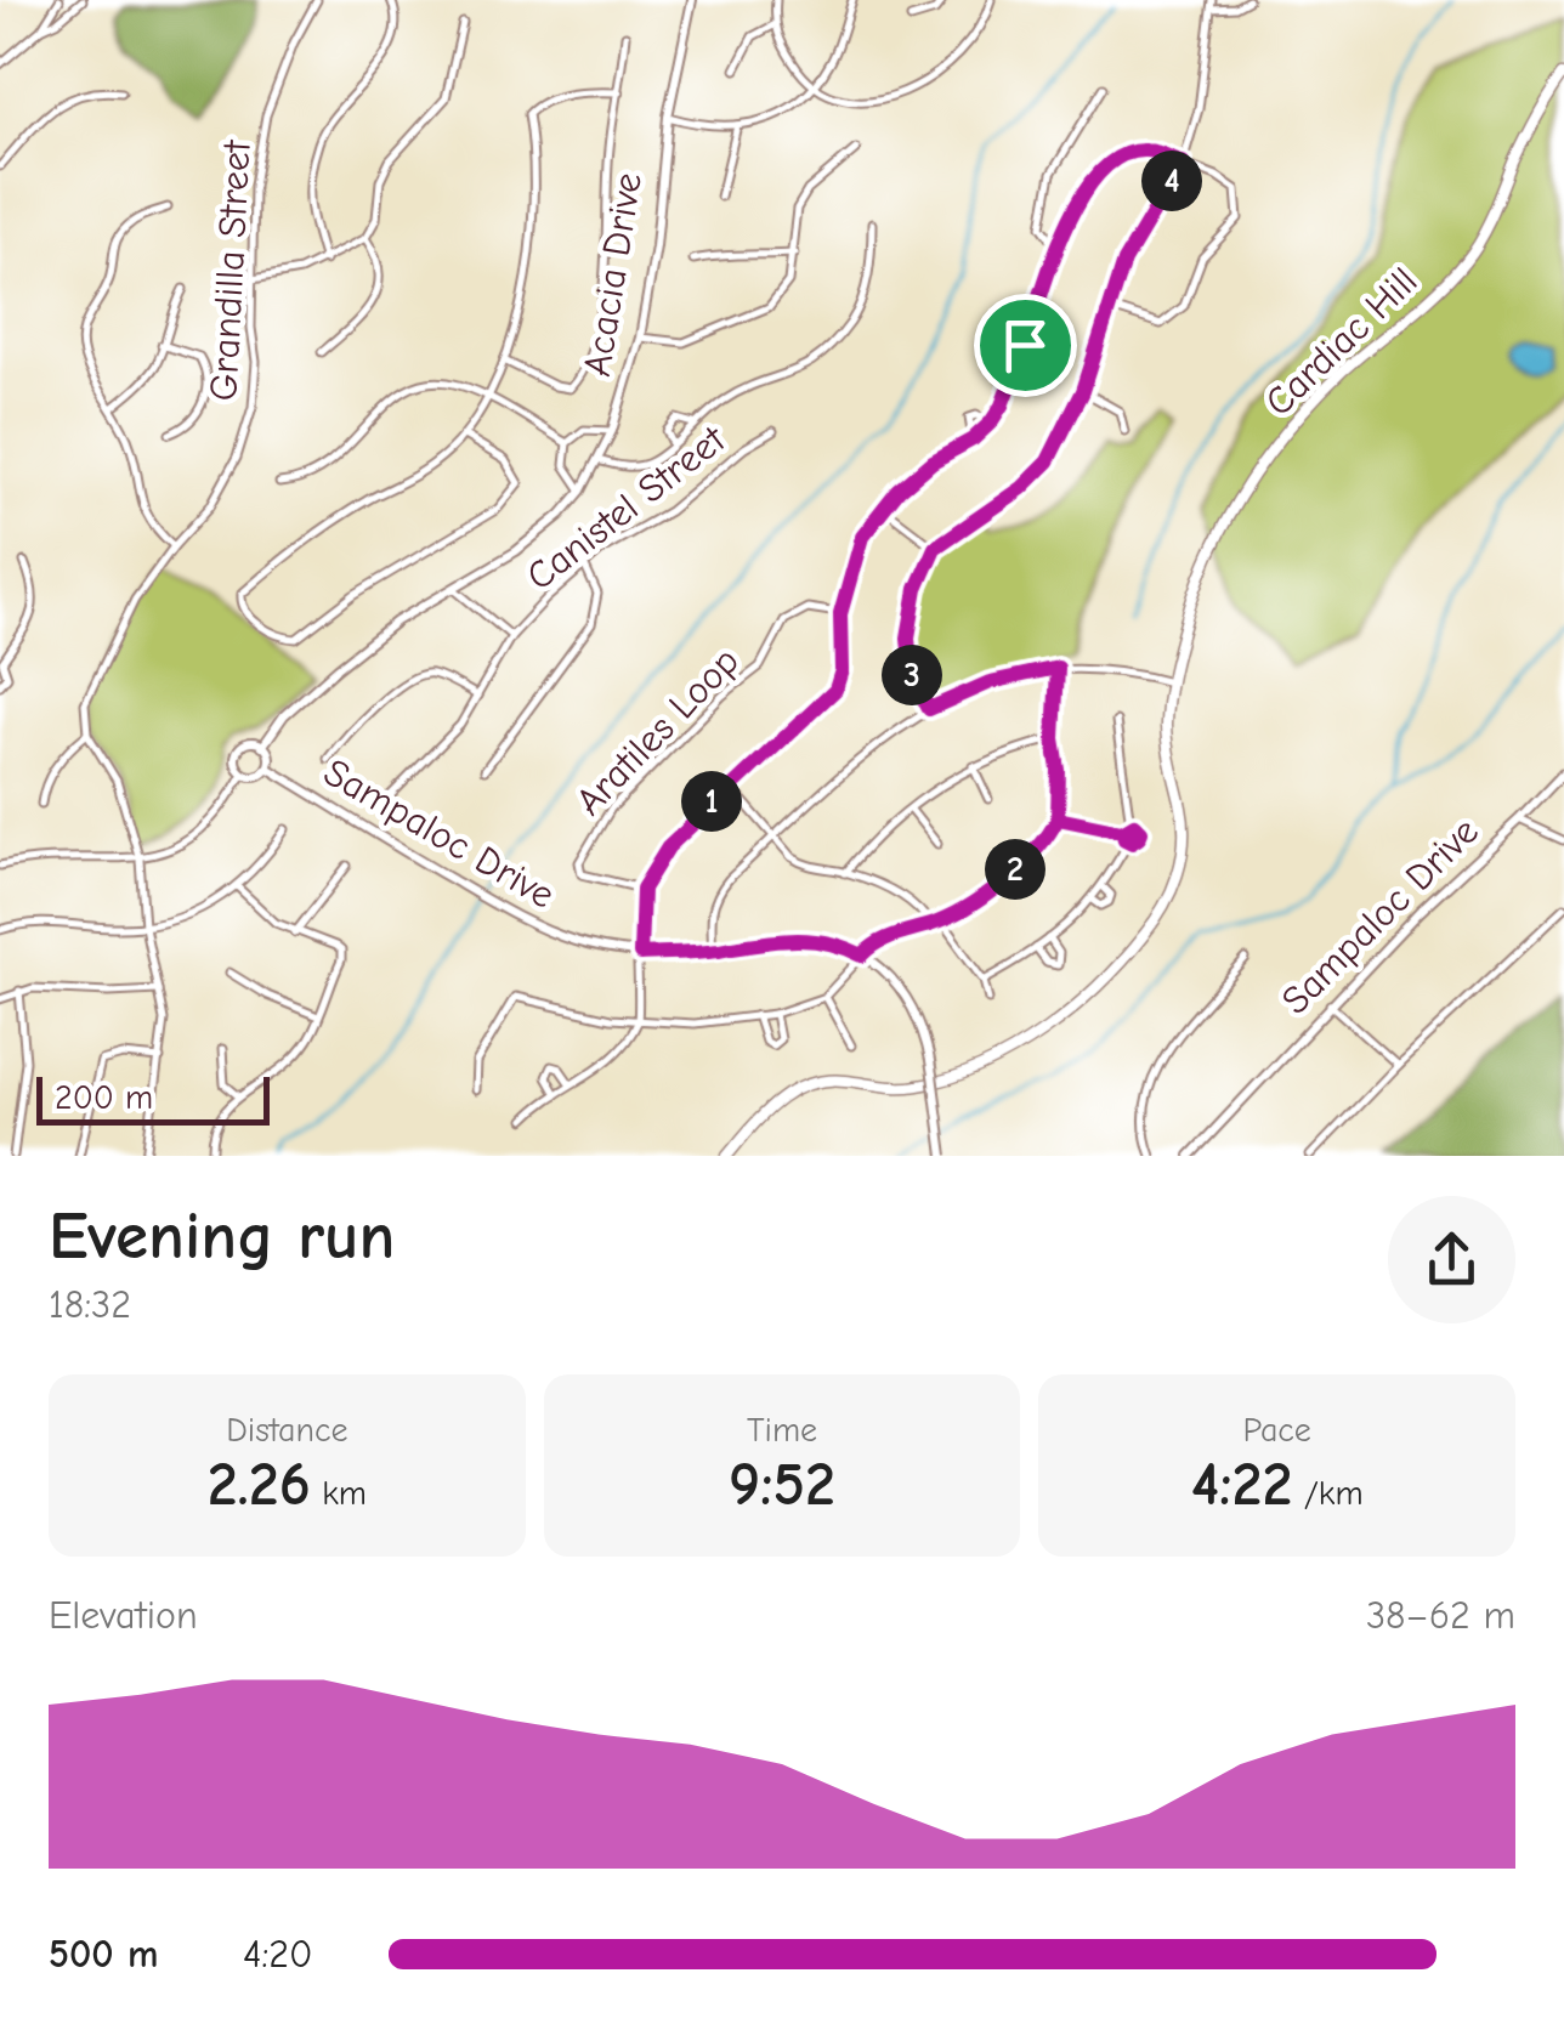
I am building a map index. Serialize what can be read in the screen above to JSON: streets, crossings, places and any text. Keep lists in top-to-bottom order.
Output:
{
  "streets": {
    "main road": ["Cardiac Hill"],
    "street": [
      "Grandilla Street",
      "Acacia Drive",
      "Canistel Street",
      "Aratiles Loop",
      "Sampaloc Drive"
    ]
  },
  "crossings": [
    ["Acacia Drive", "Sampaloc Drive"]
  ],
  "scale_bar": "200 m",
  "page": {
    "pins": [
      "4",
      "3",
      "1",
      "2"
    ],
    "scale": "200 m",
    "heading": ["Evening run", "18:32"],
    "stats": [
      ["Distance", "2.26 km"],
      ["Time", "9:52"],
      ["Pace", "4:22 /km"]
    ],
    "chart": ["Elevation", "38–62 m"],
    "list": [
      {
        "name": "500 m",
        "note": "4:20"
      }
    ]
  }
}
